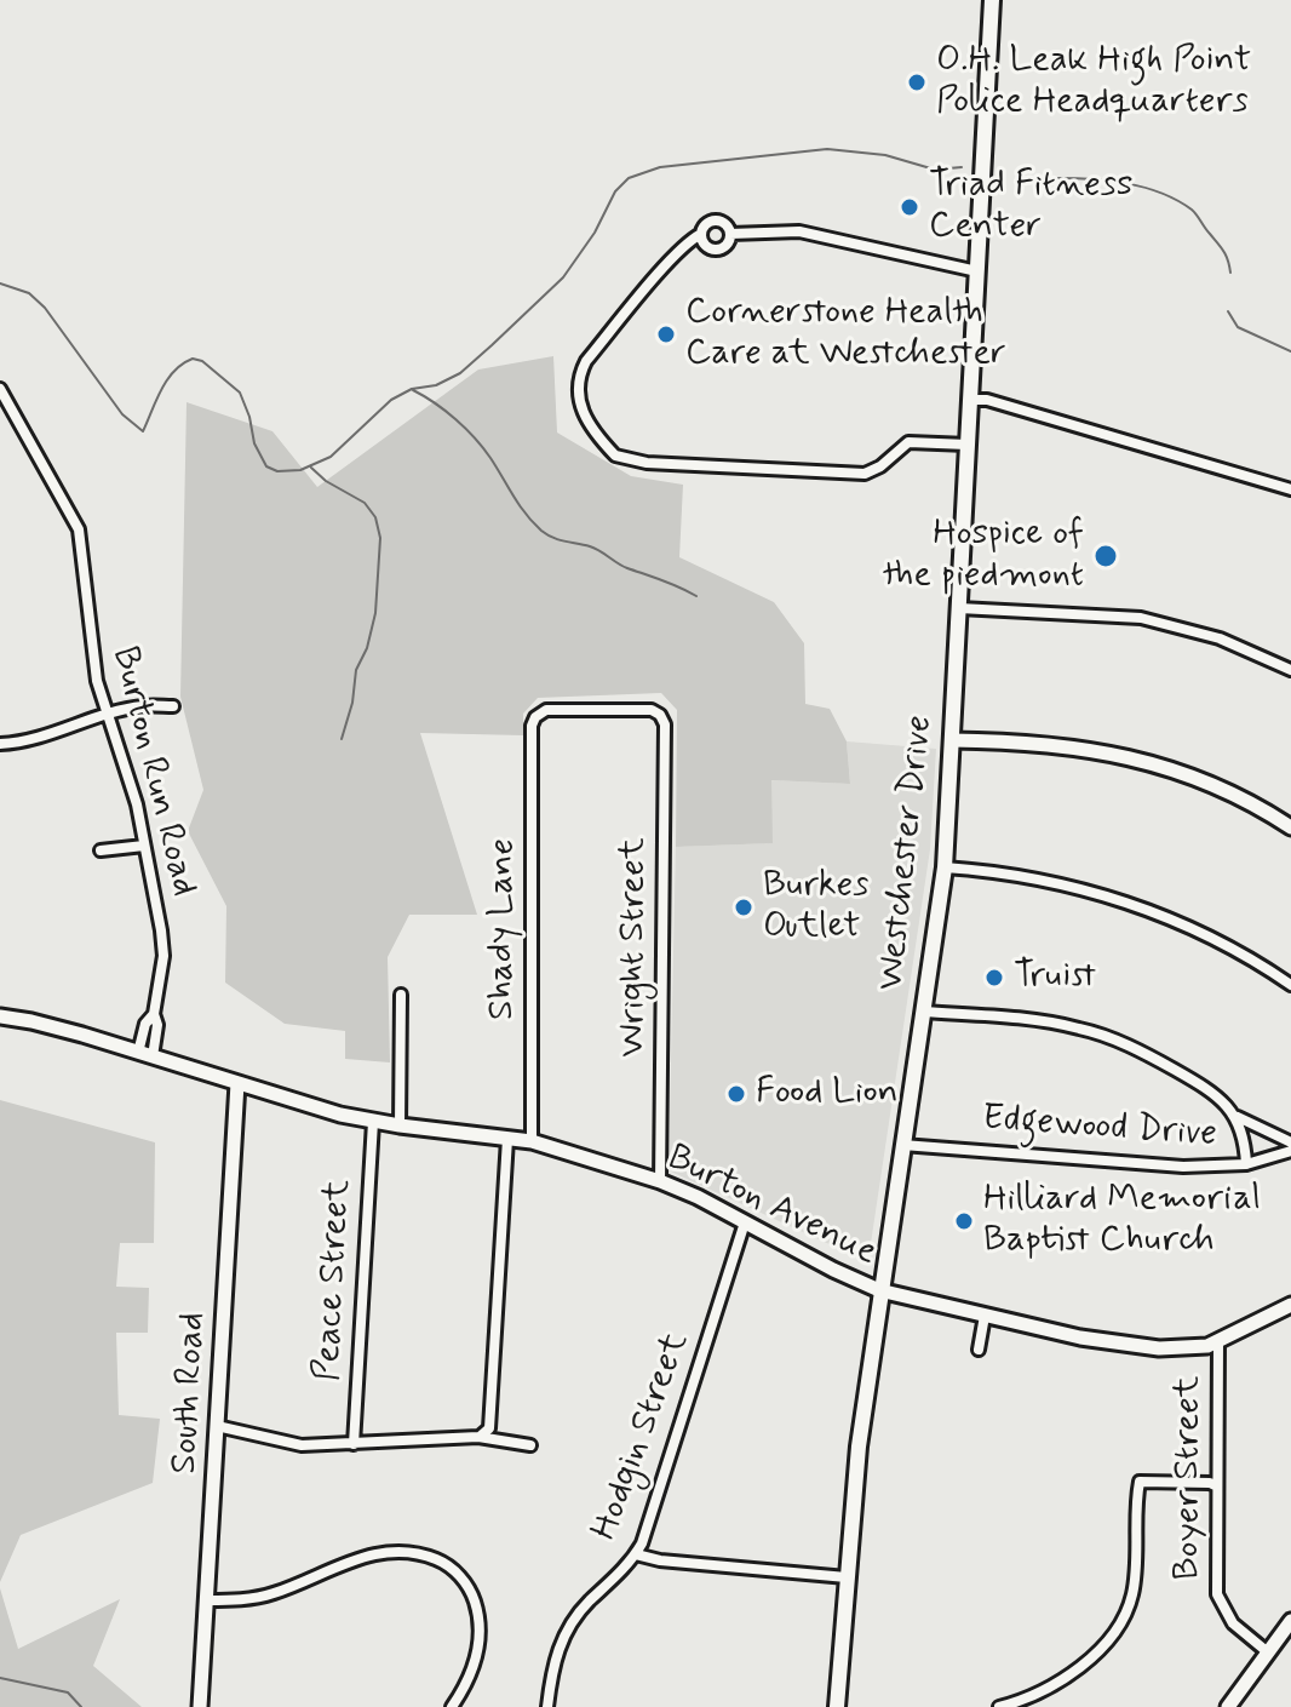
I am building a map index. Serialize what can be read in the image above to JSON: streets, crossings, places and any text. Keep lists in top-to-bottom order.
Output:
{
  "streets": {
    "main road": ["Westchester Drive"],
    "street": [
      "Burton Run Road",
      "Shady Lane",
      "Wright Street",
      "Edgewood Drive",
      "Burton Avenue",
      "Peace Street",
      "South Road",
      "Hodgin Street",
      "Boyer Street"
    ]
  },
  "crossings": [
    ["Burton Run Road", "Burton Avenue"],
    ["Westchester Drive", "Edgewood Drive"],
    ["Westchester Drive", "Burton Avenue"],
    ["Shady Lane", "Wright Street"],
    ["Shady Lane", "Burton Avenue"],
    ["Wright Street", "Burton Avenue"],
    ["Burton Avenue", "Peace Street"],
    ["Burton Avenue", "South Road"],
    ["Burton Avenue", "Hodgin Street"],
    ["Burton Avenue", "Boyer Street"]
  ],
  "places": [
    "O.H. Leak High Point Police Headquarters",
    "Triad Fitness Center",
    "Cornerstone Health Care at Westchester",
    "Hospice of the piedmont",
    "Burkes Outlet",
    "Truist",
    "Food Lion",
    "Hilliard Memorial Baptist Church"
  ]
}
